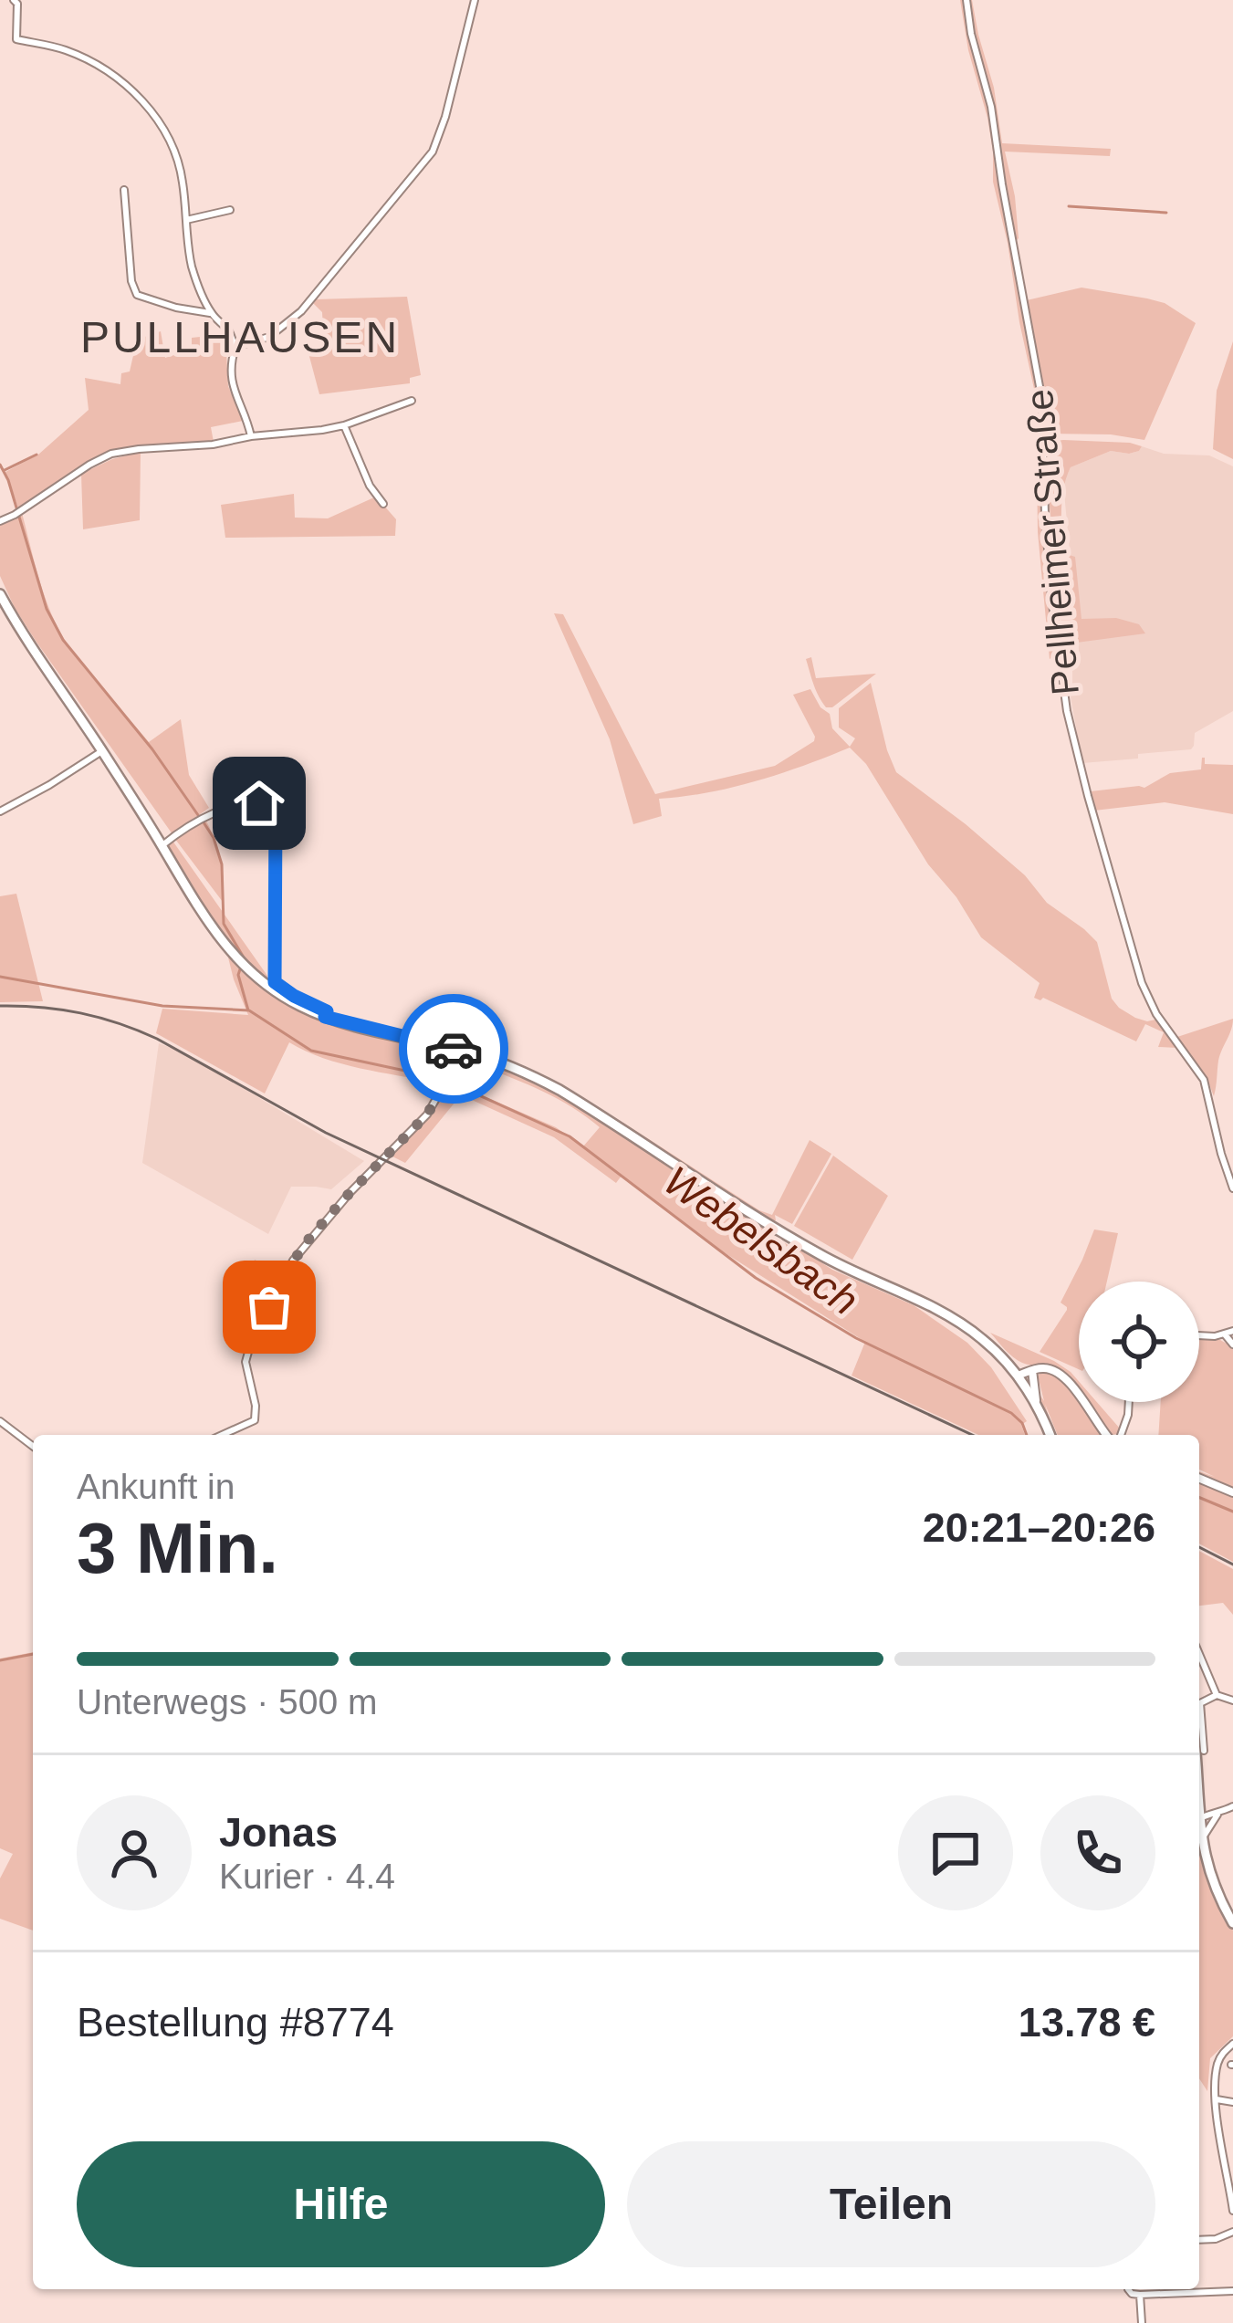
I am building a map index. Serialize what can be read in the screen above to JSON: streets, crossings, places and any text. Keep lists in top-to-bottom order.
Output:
{
  "streets": {
    "street": ["Pellheimer Straße"]
  },
  "districts": ["PULLHAUSEN"],
  "water": ["Webelsbach"],
  "page": {
    "heading": ["3 Min.", "Ankunft in", "20:21–20:26"],
    "panel": [
      "Jonas",
      "Kurier · 4.4",
      "Bestellung #8774",
      "13.78 €"
    ],
    "bar": "Unterwegs · 500 m",
    "buttons": ["Hilfe", "Teilen"]
  }
}
